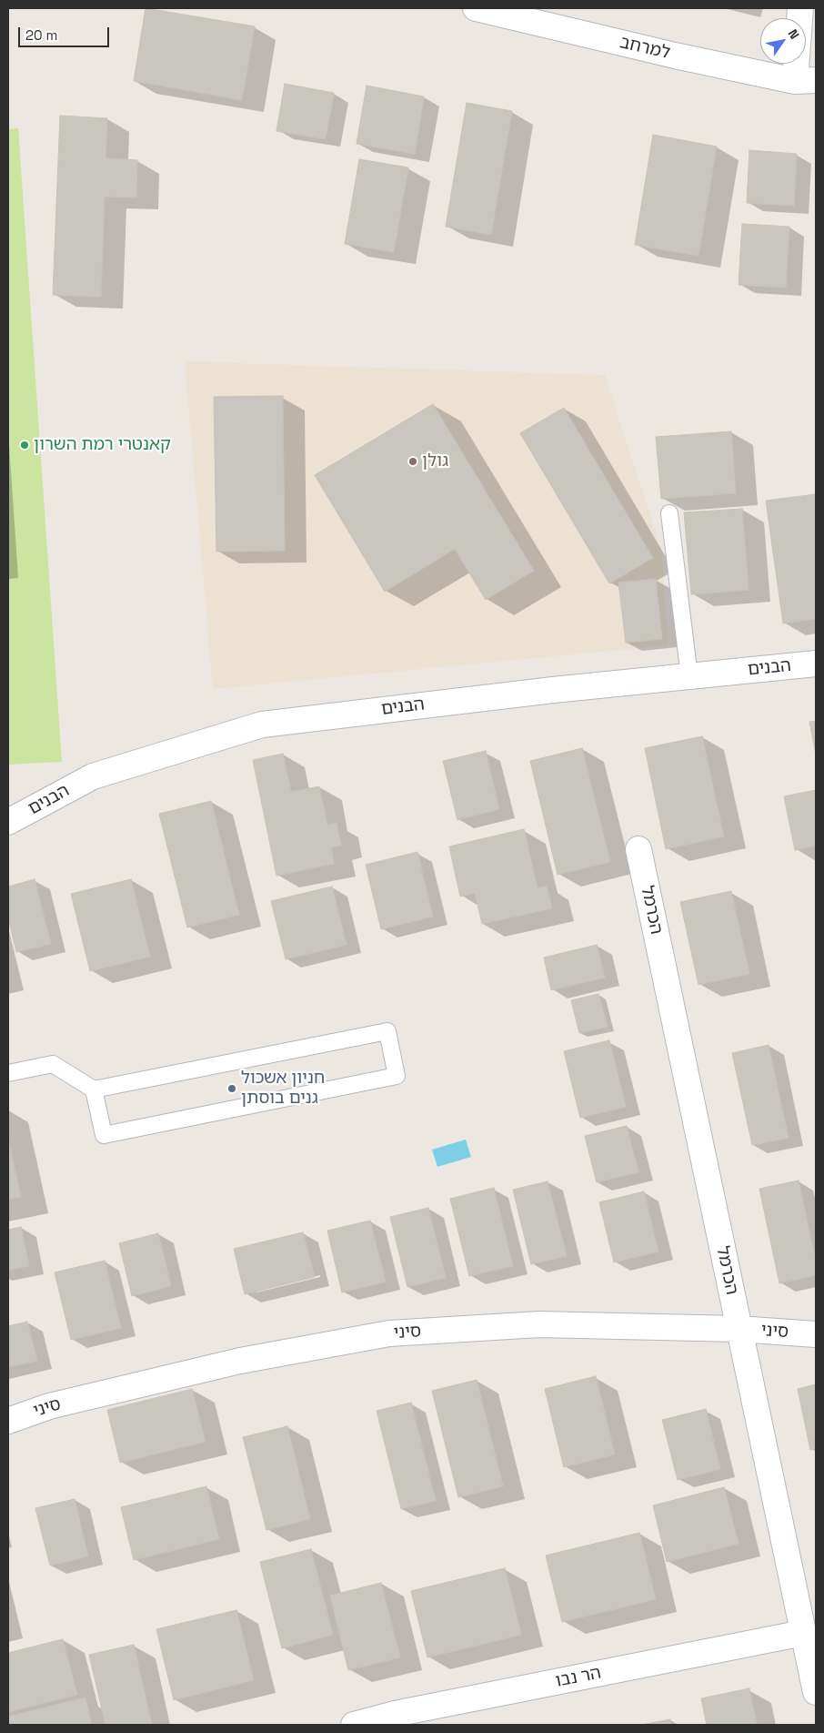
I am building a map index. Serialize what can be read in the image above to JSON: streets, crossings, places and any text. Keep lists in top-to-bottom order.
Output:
{
  "streets": {
    "street": [
      "למרחב",
      "הבנים",
      "הכרמל",
      "סיני",
      "הר נבו"
    ]
  },
  "crossings": [
    ["הכרמל", "סיני"],
    ["הכרמל", "הר נבו"]
  ],
  "places": ["קאנטרי רמת השרון", "גולן", "חניון אשכול גנים בוסתן"],
  "scale_bar": "20 m",
  "north": "top right"
}
